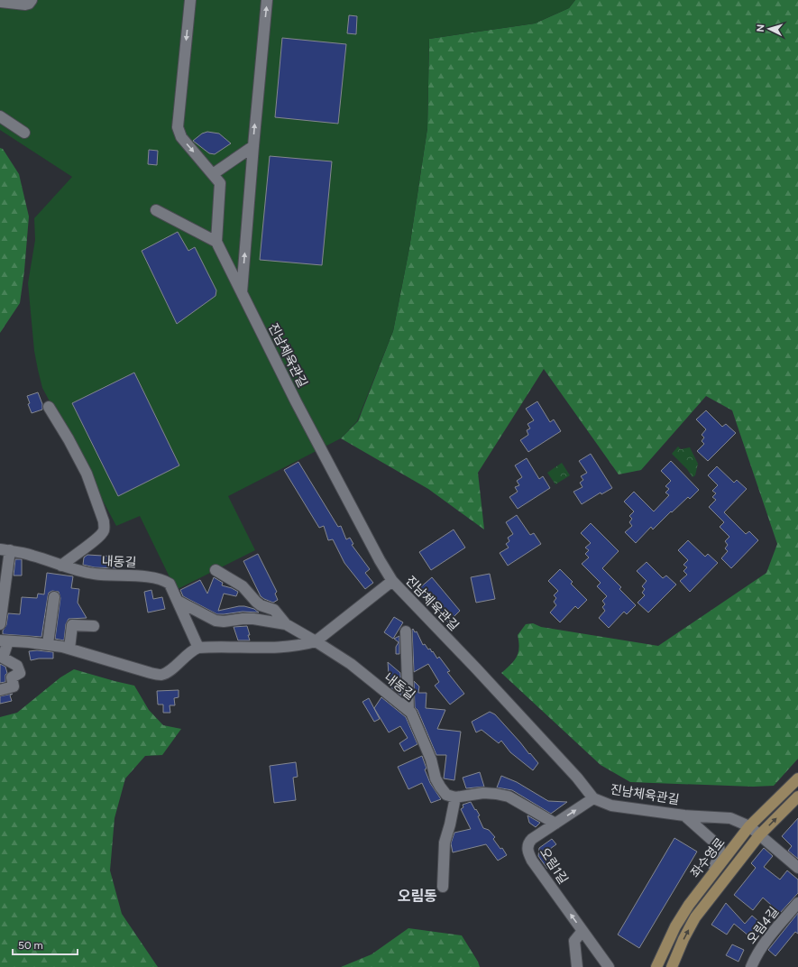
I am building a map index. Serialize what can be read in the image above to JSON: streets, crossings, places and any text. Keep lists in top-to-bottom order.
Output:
{
  "streets": {
    "main road": ["좌수영로"],
    "street": [
      "진남체육관길",
      "내동길",
      "오림1길",
      "오림4길"
    ]
  },
  "crossings": [
    ["진남체육관길", "좌수영로"],
    ["진남체육관길", "오림1길"]
  ],
  "districts": ["오림동"],
  "scale_bar": "50 m",
  "north": "left"
}
